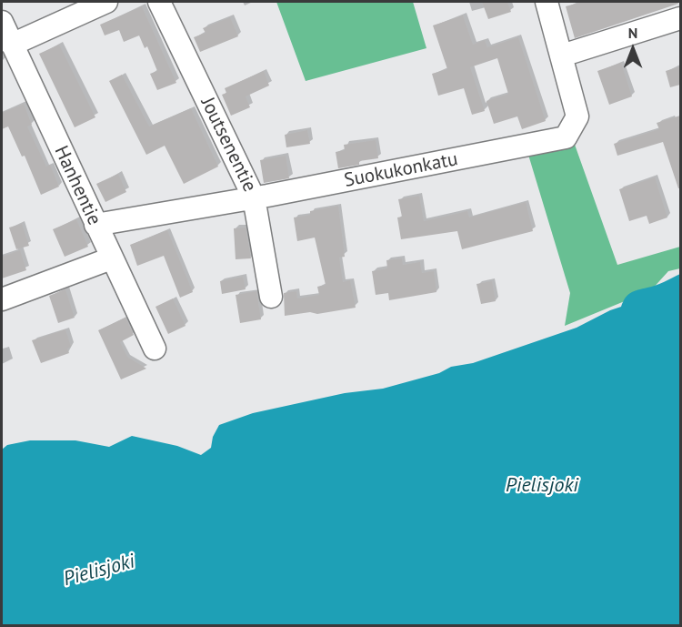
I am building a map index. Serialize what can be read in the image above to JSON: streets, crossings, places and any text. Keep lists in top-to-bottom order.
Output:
{
  "streets": {
    "street": ["Joutsenentie", "Suokukonkatu", "Hanhentie"]
  },
  "crossings": [
    ["Joutsenentie", "Suokukonkatu"],
    ["Suokukonkatu", "Hanhentie"]
  ],
  "water": ["Pielisjoki"],
  "north": "top"
}
